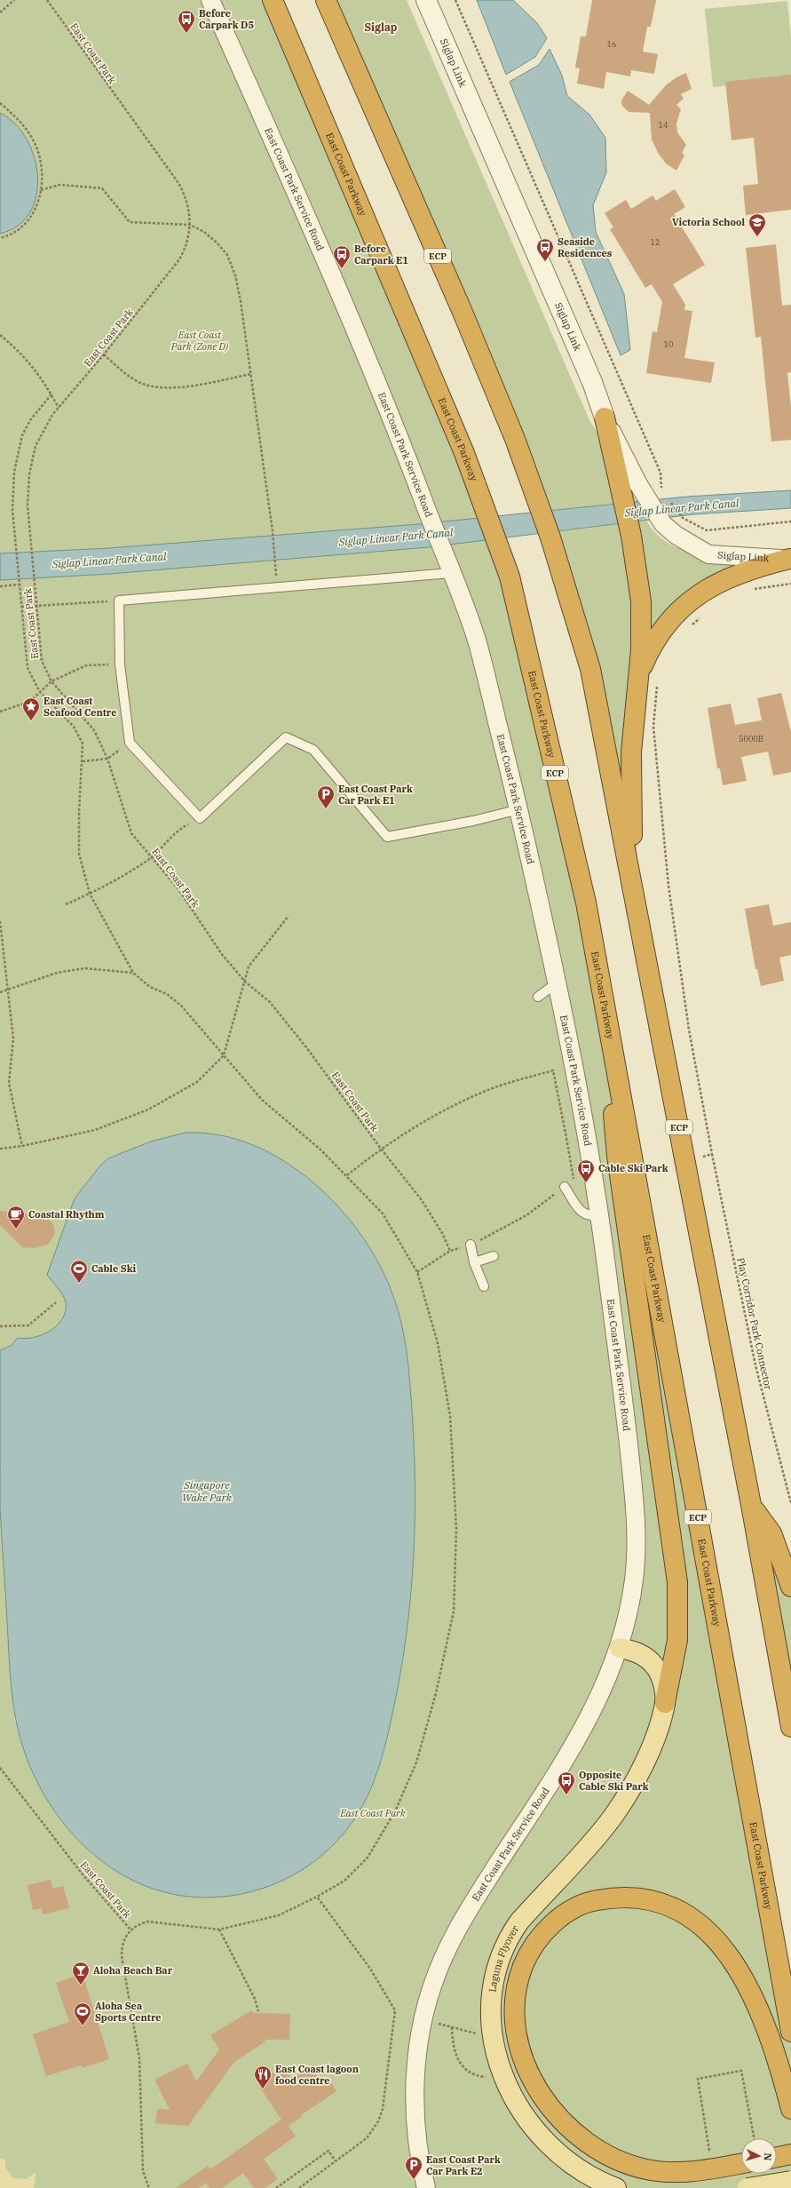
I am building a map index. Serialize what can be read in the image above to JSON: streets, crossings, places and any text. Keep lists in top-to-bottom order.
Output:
{
  "streets": {
    "highway": ["East Coast Parkway", "ECP"],
    "main road": ["Laguna Flyover"],
    "street": ["Siglap Link", "East Coast Park Service Road"],
    "path": ["East Coast Park", "Play Corridor Park Connector"]
  },
  "districts": ["Siglap"],
  "water": ["Siglap Linear Park Canal", "Singapore Wake Park"],
  "parks": ["East Coast Park (Zone D)", "East Coast Park"],
  "places": {
    "bus stop": [
      "Before Carpark D5",
      "Seaside Residences",
      "Before Carpark E1",
      "Cable Ski Park",
      "Opposite Cable Ski Park"
    ],
    "school or university": ["Victoria School"],
    "place": ["East Coast Seafood Centre"],
    "parking": ["East Coast Park Car Park E1", "East Coast Park Car Park E2"],
    "cafe": ["Coastal Rhythm"],
    "sports": ["Cable Ski", "Aloha Sea Sports Centre"],
    "bar": ["Aloha Beach Bar"],
    "restaurant": ["East Coast lagoon food centre"]
  },
  "house_numbers": [
    "16",
    "14",
    "12",
    "10",
    "5000B"
  ],
  "north": "right"
}
